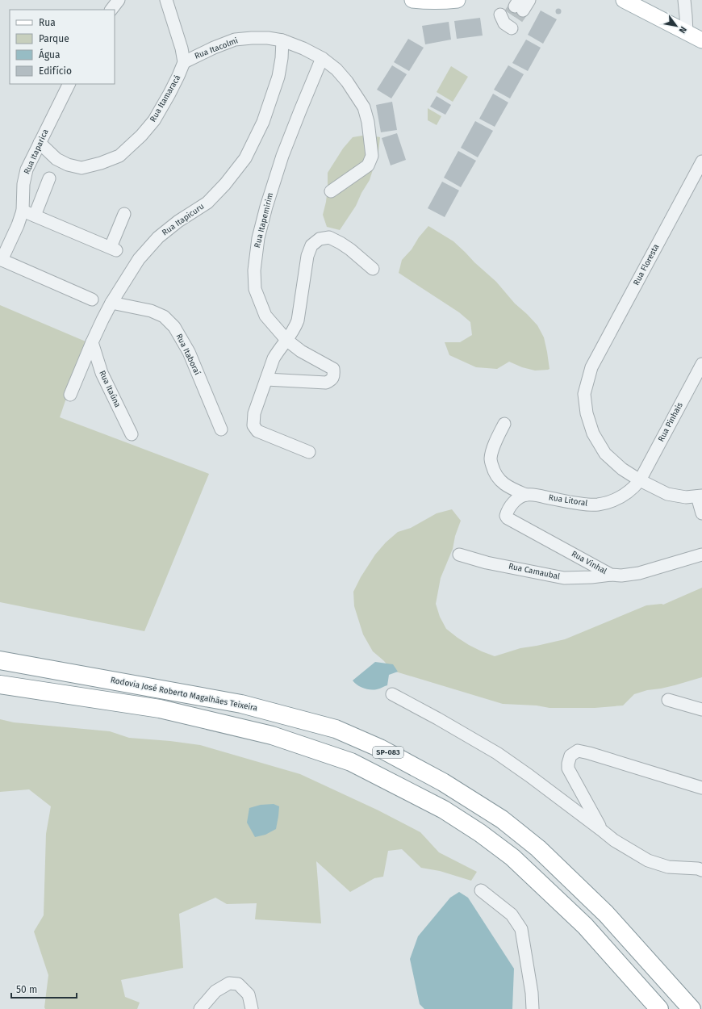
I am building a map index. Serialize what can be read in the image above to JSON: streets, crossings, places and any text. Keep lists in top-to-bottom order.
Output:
{
  "streets": {
    "highway": ["Rodovia José Roberto Magalhães Teixeira", "SP-083"],
    "street": [
      "Rua Itacolmi",
      "Rua Itamaracá",
      "Rua Itaparica",
      "Rua Itapicuru",
      "Rua Itapemirim",
      "Rua Floresta",
      "Rua Itaboraí",
      "Rua Itaúna",
      "Rua Pinhais",
      "Rua Litoral",
      "Rua Vinhal",
      "Rua Camaubal"
    ]
  },
  "crossings": [
    ["Rua Itacolmi", "Rua Itamaracá"],
    ["Rua Itacolmi", "Rua Itapicuru"],
    ["Rua Itacolmi", "Rua Itapemirim"],
    ["Rua Itamaracá", "Rua Itaparica"],
    ["Rua Itapicuru", "Rua Itaboraí"],
    ["Rua Itapicuru", "Rua Itaúna"],
    ["Rua Floresta", "Rua Pinhais"],
    ["Rua Floresta", "Rua Litoral"],
    ["Rua Pinhais", "Rua Litoral"],
    ["Rua Litoral", "Rua Vinhal"],
    ["Rua Vinhal", "Rua Camaubal"]
  ],
  "legend": [
    "Rua",
    "Parque",
    "Água",
    "Edifício"
  ],
  "scale_bar": "50 m",
  "north": "bottom right"
}
